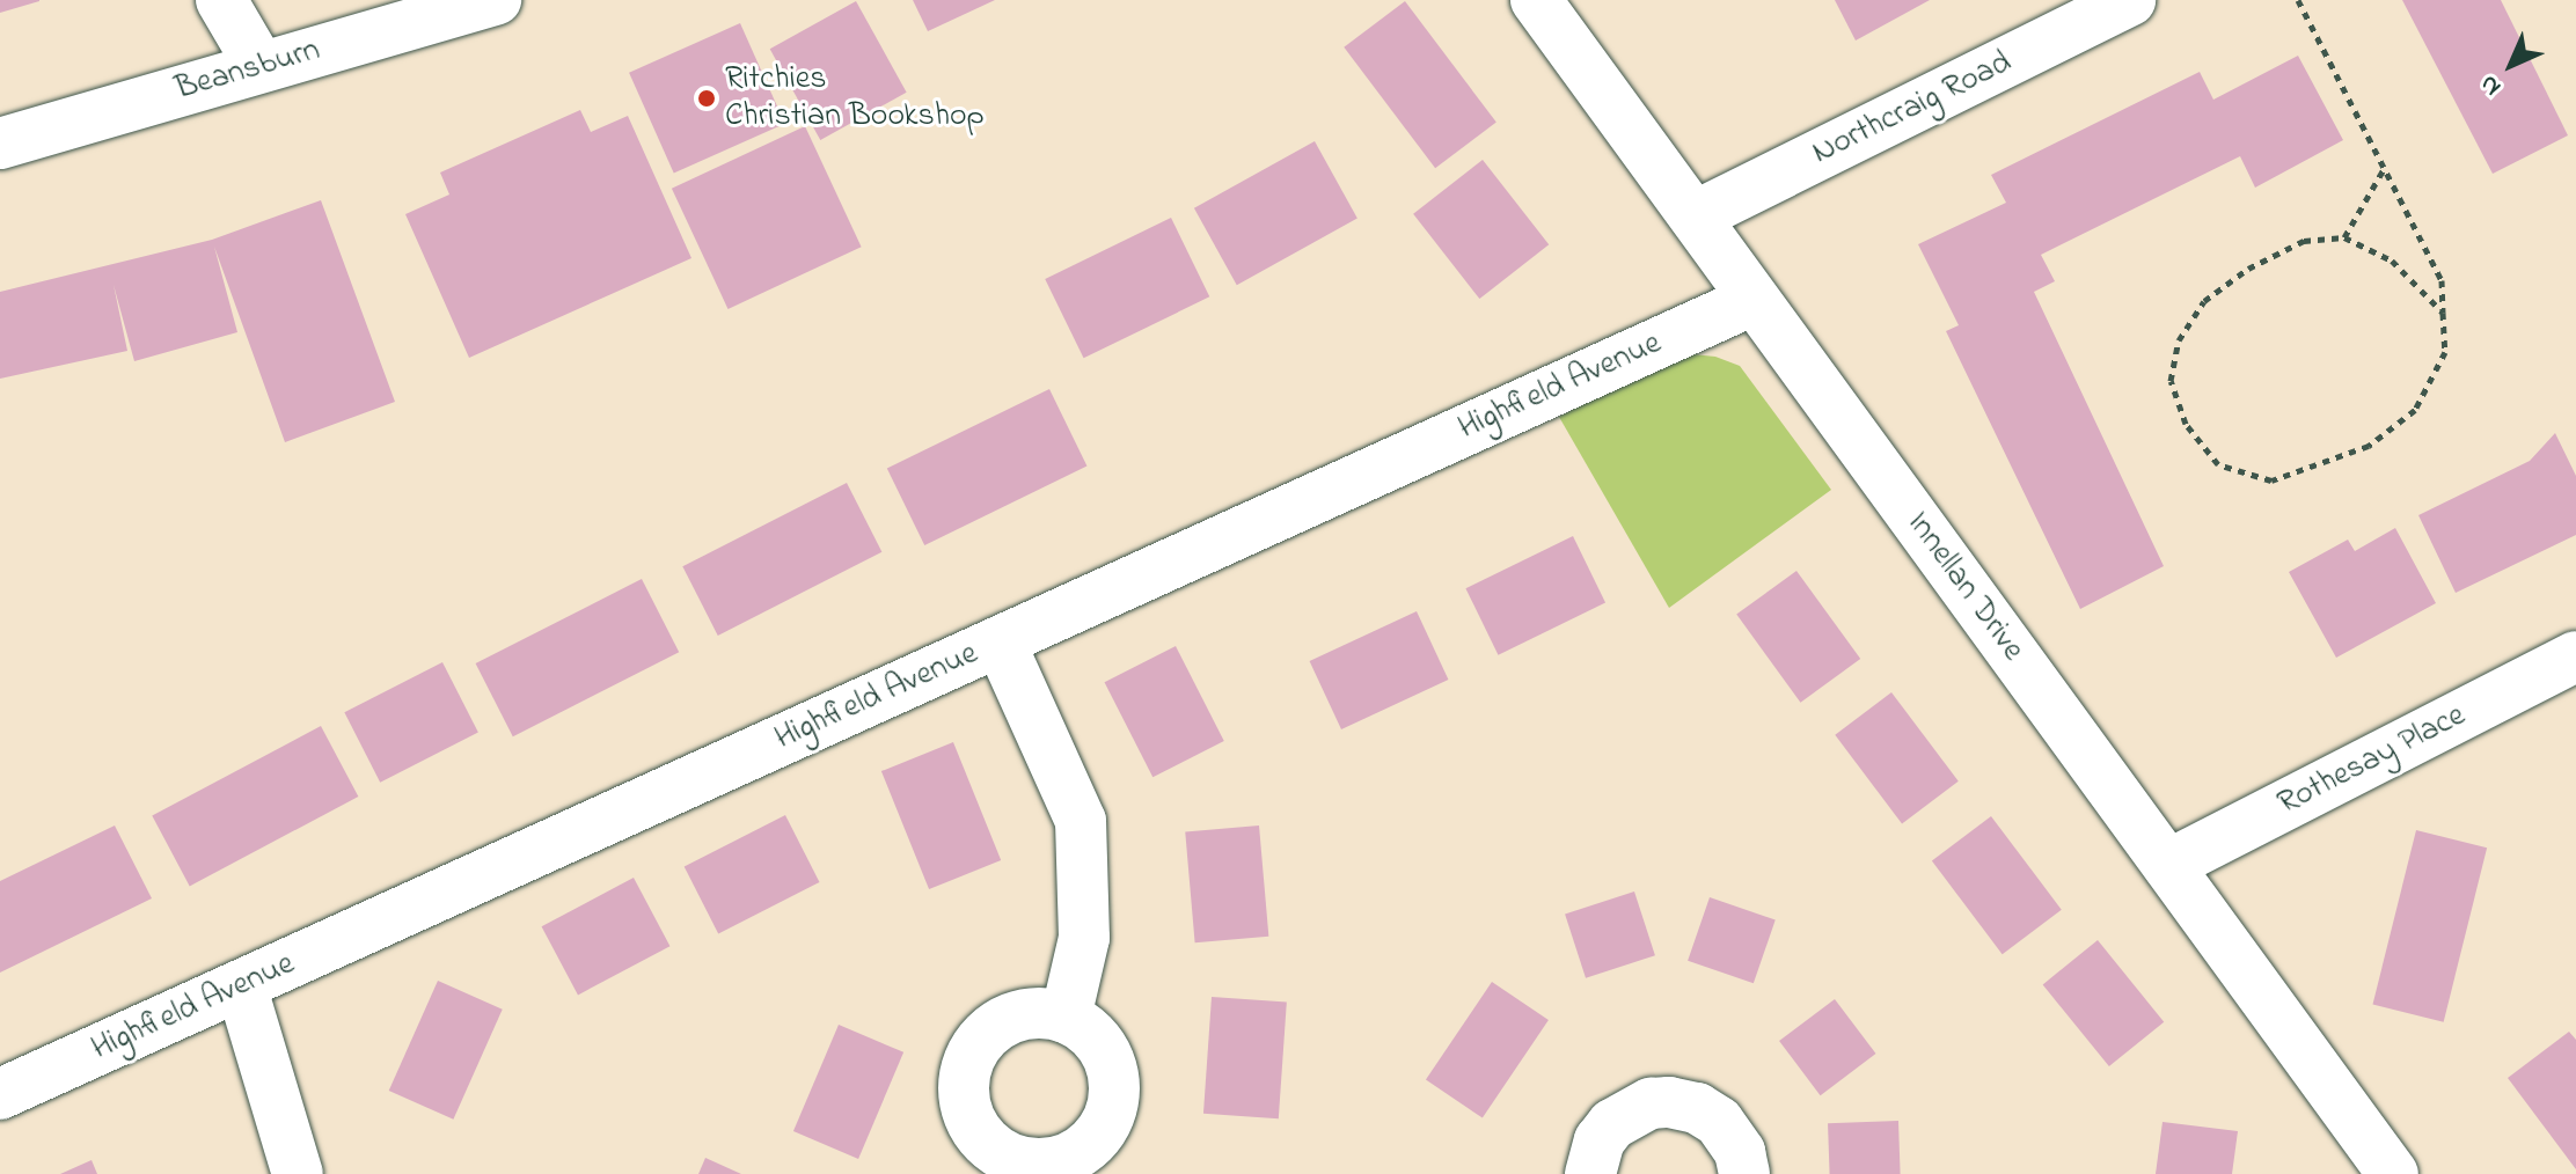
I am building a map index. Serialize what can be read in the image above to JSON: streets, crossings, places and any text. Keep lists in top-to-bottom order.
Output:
{
  "streets": {
    "street": [
      "Beansburn",
      "Northcraig Road",
      "Highfield Avenue",
      "Innellan Drive",
      "Rothesay Place"
    ]
  },
  "crossings": [
    ["Northcraig Road", "Innellan Drive"],
    ["Highfield Avenue", "Innellan Drive"],
    ["Innellan Drive", "Rothesay Place"]
  ],
  "places": ["Ritchies Christian Bookshop"],
  "north": "bottom left"
}
